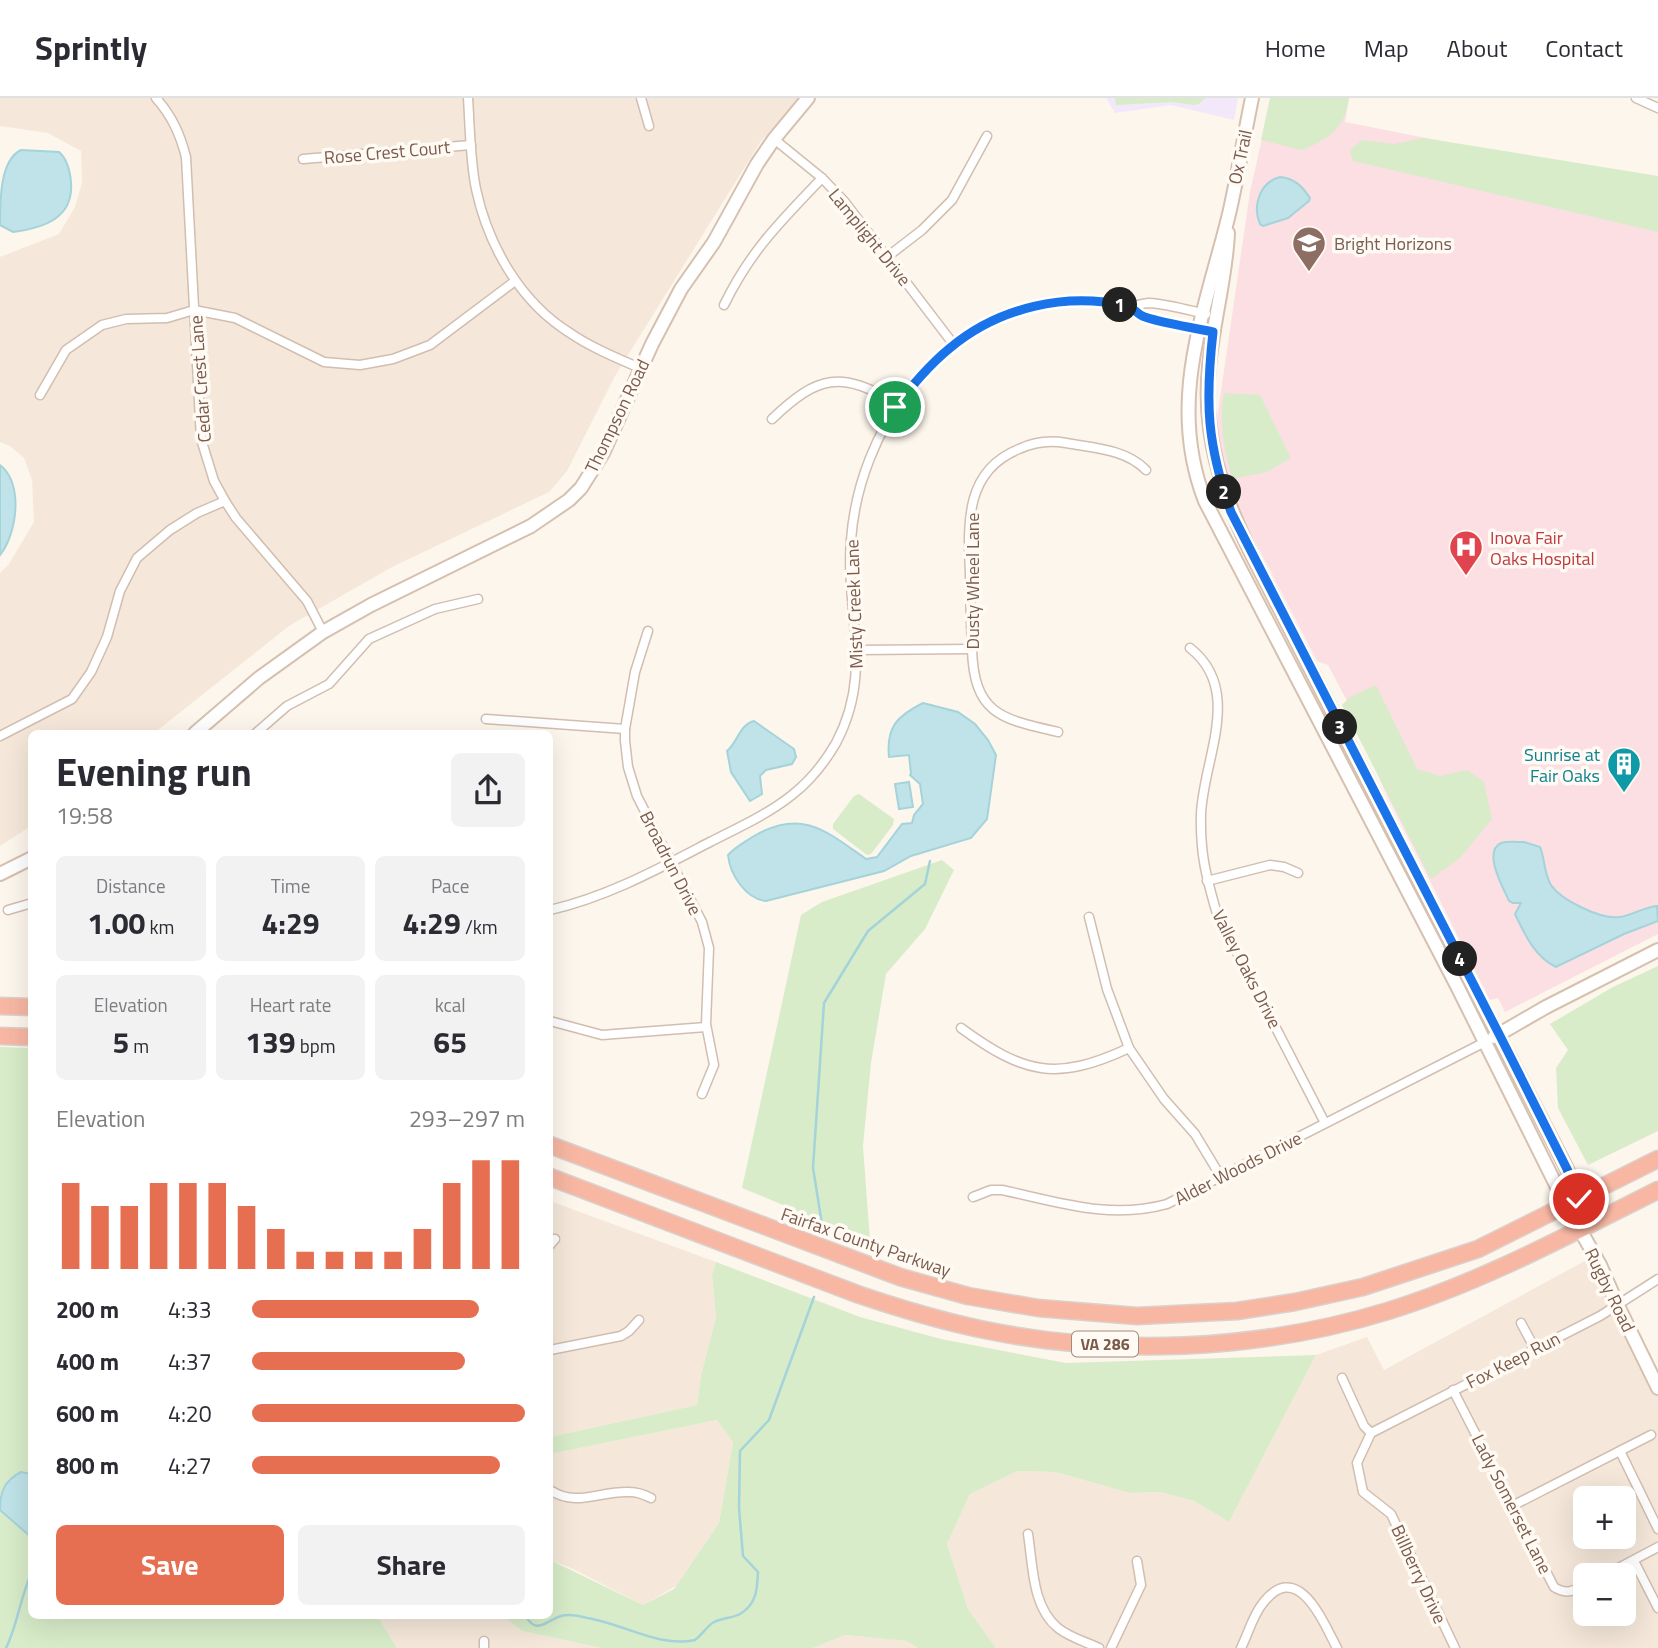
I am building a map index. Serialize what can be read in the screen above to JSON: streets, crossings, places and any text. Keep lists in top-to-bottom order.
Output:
{
  "streets": {
    "highway": ["Fairfax County Parkway", "VA 286"],
    "main road": ["Ox Trail", "Thompson Road", "Rugby Road"],
    "street": [
      "Rose Crest Court",
      "Lamplight Drive",
      "Cedar Crest Lane",
      "Dusty Wheel Lane",
      "Misty Creek Lane",
      "Broadrun Drive",
      "Valley Oaks Drive",
      "Alder Woods Drive",
      "Fox Keep Run",
      "Lady Somerset Lane",
      "Billberry Drive"
    ]
  },
  "crossings": [
    ["Ox Trail", "Misty Creek Lane"],
    ["Ox Trail", "Rugby Road"],
    ["Lamplight Drive", "Thompson Road"],
    ["Lamplight Drive", "Misty Creek Lane"],
    ["Cedar Crest Lane", "Thompson Road"],
    ["Misty Creek Lane", "Broadrun Drive"],
    ["Misty Creek Lane", "Rugby Road"],
    ["Valley Oaks Drive", "Alder Woods Drive"],
    ["Alder Woods Drive", "Rugby Road"],
    ["Fairfax County Parkway", "Rugby Road"],
    ["Rugby Road", "VA 286"],
    ["Rugby Road", "Fox Keep Run"],
    ["Fox Keep Run", "Lady Somerset Lane"],
    ["Fox Keep Run", "Billberry Drive"]
  ],
  "places": {
    "school or university": ["Bright Horizons"],
    "hospital": ["Inova Fair Oaks Hospital"],
    "building": ["Sunrise at Fair Oaks"]
  },
  "page": {
    "header": "Sprintly",
    "nav": [
      "Home",
      "Map",
      "About",
      "Contact"
    ],
    "pins": [
      "1",
      "2",
      "3",
      "4"
    ],
    "heading": ["Evening run", "19:58"],
    "stats": [
      ["Distance", "1.00 km"],
      ["Time", "4:29"],
      ["Pace", "4:29 /km"],
      ["Elevation", "5 m"],
      ["Heart rate", "139 bpm"],
      ["kcal", "65"]
    ],
    "chart": ["Elevation", "293–297 m"],
    "list": [
      {
        "name": "200 m",
        "note": "4:33"
      },
      {
        "name": "400 m",
        "note": "4:37"
      },
      {
        "name": "600 m",
        "note": "4:20"
      },
      {
        "name": "800 m",
        "note": "4:27"
      }
    ],
    "map_buttons": ["+", "−"],
    "buttons": ["Save", "Share"]
  }
}
